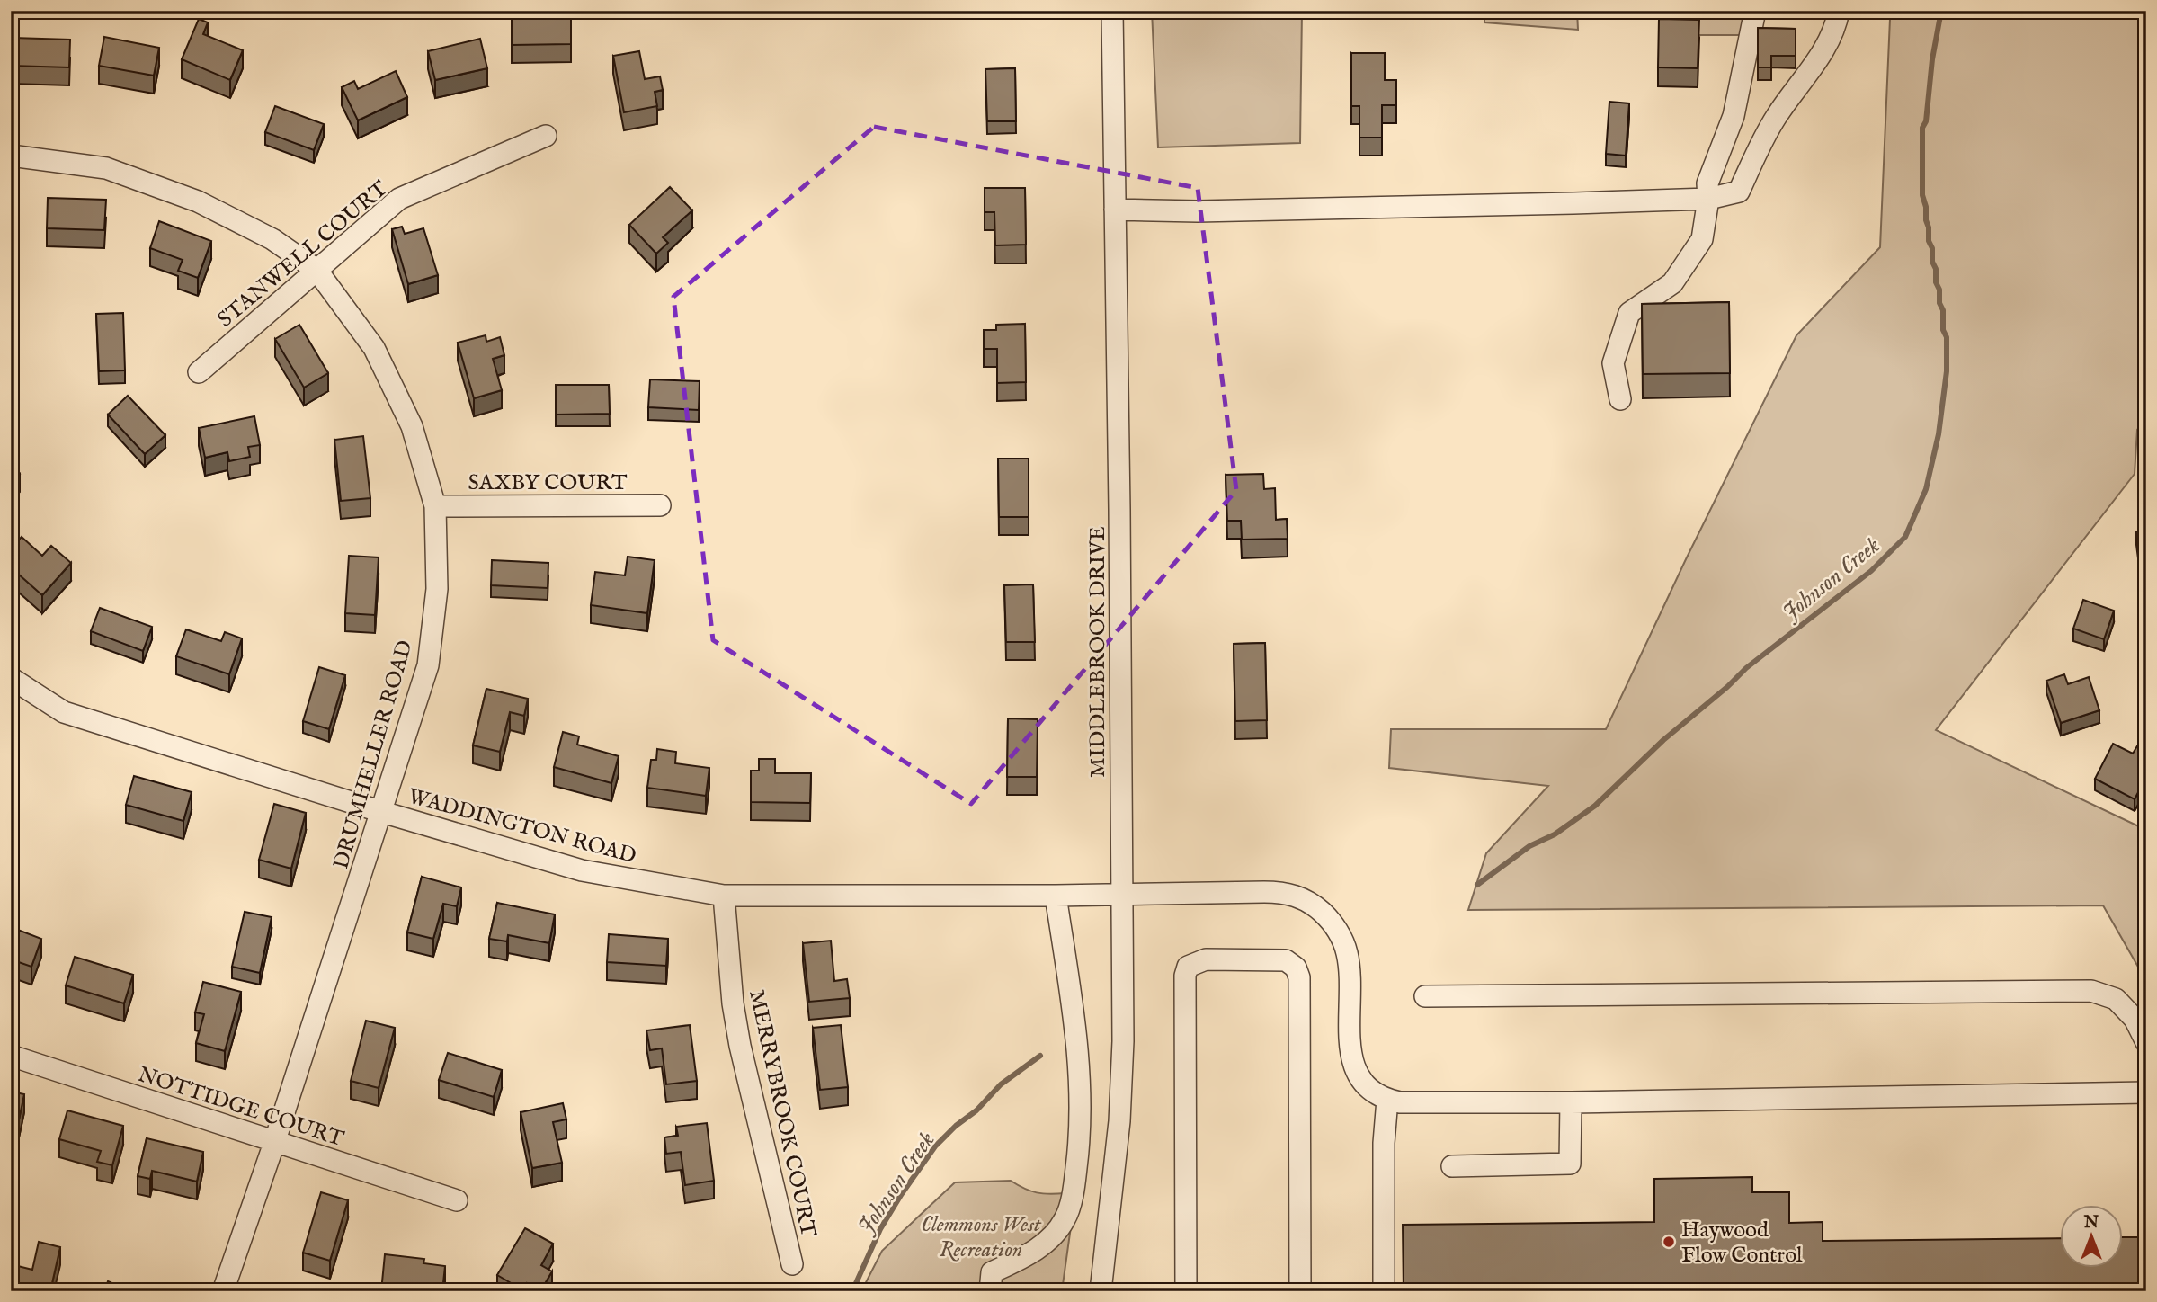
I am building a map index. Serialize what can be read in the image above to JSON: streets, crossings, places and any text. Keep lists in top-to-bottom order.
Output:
{
  "streets": {
    "street": [
      "STANWELL COURT",
      "SAXBY COURT",
      "MIDDLEBROOK DRIVE",
      "DRUMHELLER ROAD",
      "WADDINGTON ROAD",
      "NOTTIDGE COURT",
      "MERRYBROOK COURT"
    ]
  },
  "crossings": [
    ["STANWELL COURT", "DRUMHELLER ROAD"],
    ["SAXBY COURT", "DRUMHELLER ROAD"],
    ["MIDDLEBROOK DRIVE", "WADDINGTON ROAD"],
    ["DRUMHELLER ROAD", "WADDINGTON ROAD"],
    ["DRUMHELLER ROAD", "NOTTIDGE COURT"],
    ["WADDINGTON ROAD", "MERRYBROOK COURT"]
  ],
  "water": ["Johnson Creek"],
  "parks": ["Clemmons West Recreation"],
  "places": ["Haywood Flow Control"],
  "north": "top"
}
